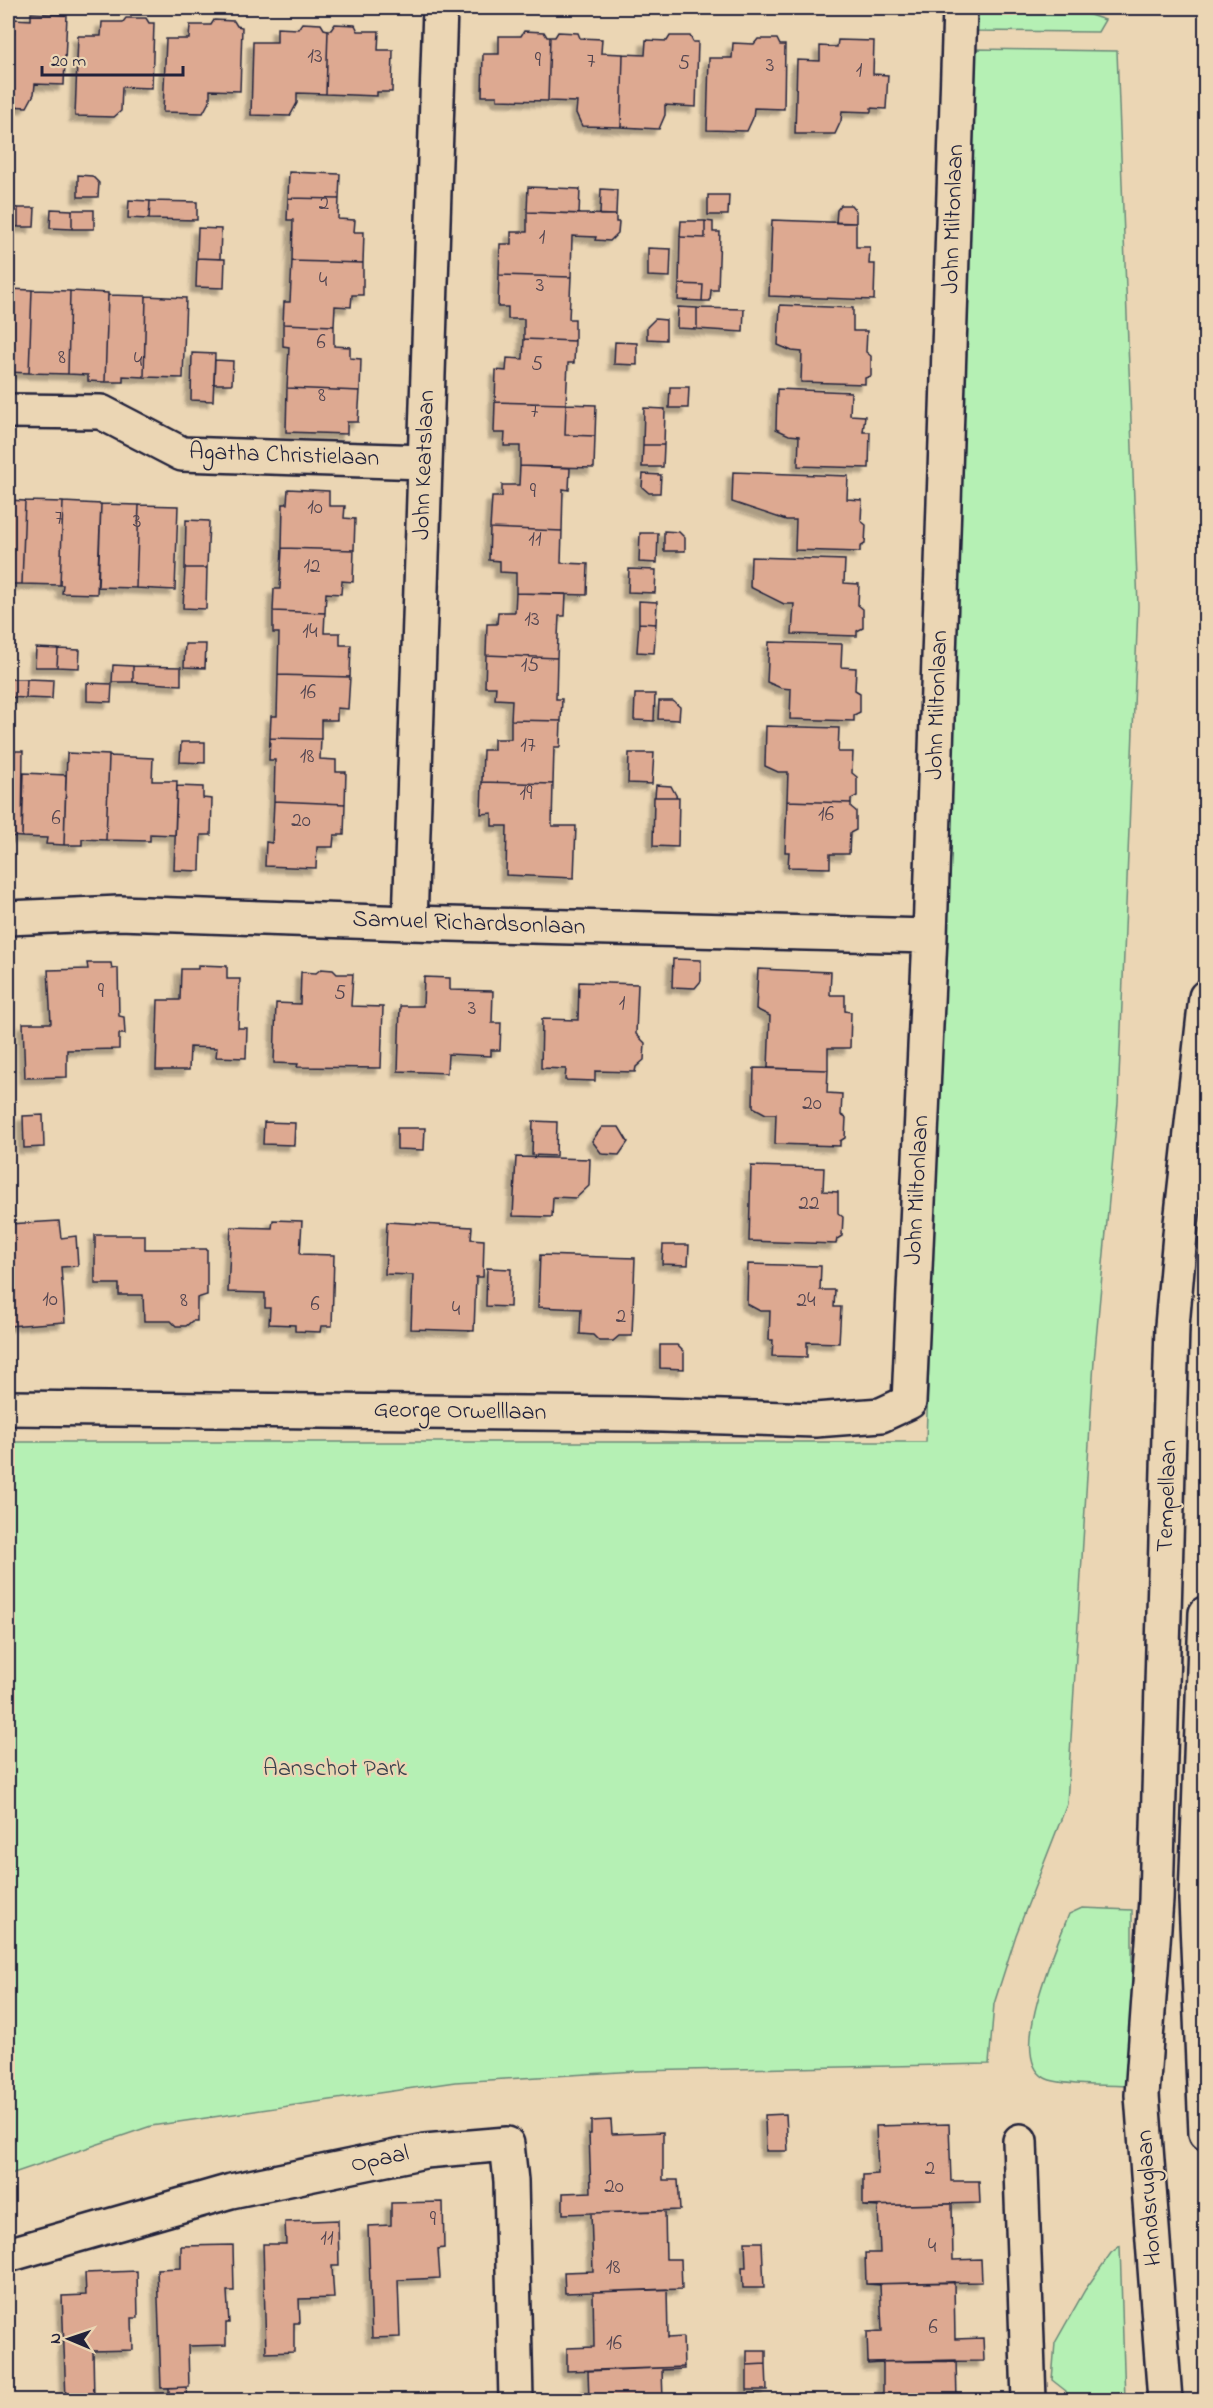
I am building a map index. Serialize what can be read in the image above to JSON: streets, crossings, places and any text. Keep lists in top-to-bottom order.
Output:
{
  "streets": {
    "street": [
      "John Miltonlaan",
      "Agatha Christielaan",
      "John Keatslaan",
      "Samuel Richardsonlaan",
      "George Orwelllaan",
      "Tempellaan",
      "Opaal",
      "Hondsruglaan"
    ]
  },
  "crossings": [
    ["John Miltonlaan", "Samuel Richardsonlaan"],
    ["John Miltonlaan", "George Orwelllaan"],
    ["Agatha Christielaan", "John Keatslaan"],
    ["John Keatslaan", "Samuel Richardsonlaan"],
    ["Tempellaan", "Hondsruglaan"]
  ],
  "parks": ["Aanschot Park"],
  "house_numbers": [
    "13",
    "9",
    "7",
    "5",
    "3",
    "1",
    "2",
    "1",
    "4",
    "3",
    "6",
    "8",
    "4",
    "5",
    "8",
    "7",
    "9",
    "10",
    "7",
    "3",
    "11",
    "12",
    "13",
    "14",
    "15",
    "16",
    "17",
    "18",
    "19",
    "16",
    "6",
    "20",
    "9",
    "5",
    "1",
    "3",
    "20",
    "22",
    "10",
    "8",
    "24",
    "6",
    "4",
    "2",
    "2",
    "20",
    "9",
    "11",
    "4",
    "18",
    "6",
    "16"
  ],
  "scale_bar": "20 m",
  "north": "left"
}
